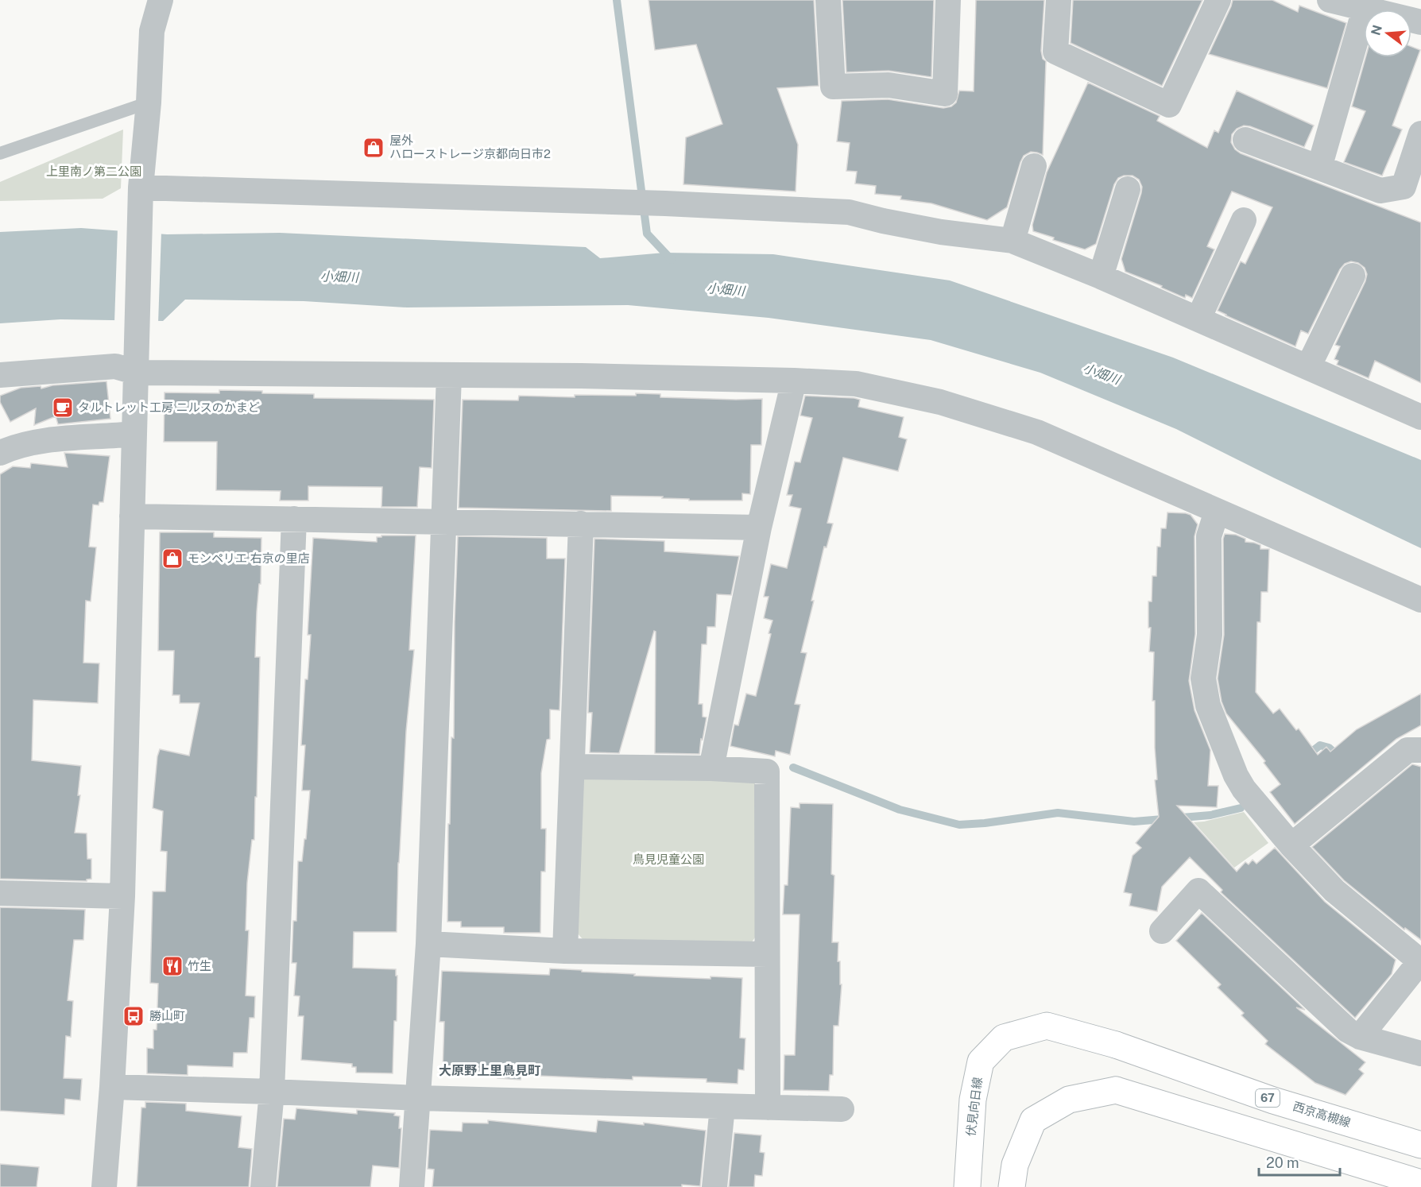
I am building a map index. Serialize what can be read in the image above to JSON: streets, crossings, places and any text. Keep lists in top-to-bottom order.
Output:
{
  "streets": {
    "main road": ["67", "伏見向日線", "西京高槻線"]
  },
  "crossings": [
    ["伏見向日線", "西京高槻線"]
  ],
  "districts": ["大原野上里鳥見町"],
  "water": ["小畑川"],
  "parks": ["上里南ノ第二公園", "鳥見児童公園"],
  "places": {
    "shop": ["屋外 ハローストレージ京都向日市2", "モンペリエ 右京の里店"],
    "cafe": ["タルトレット工房 ニルスのかまど"],
    "restaurant": ["竹生"],
    "bus stop": ["勝山町"]
  },
  "scale_bar": "20 m",
  "north": "left"
}
